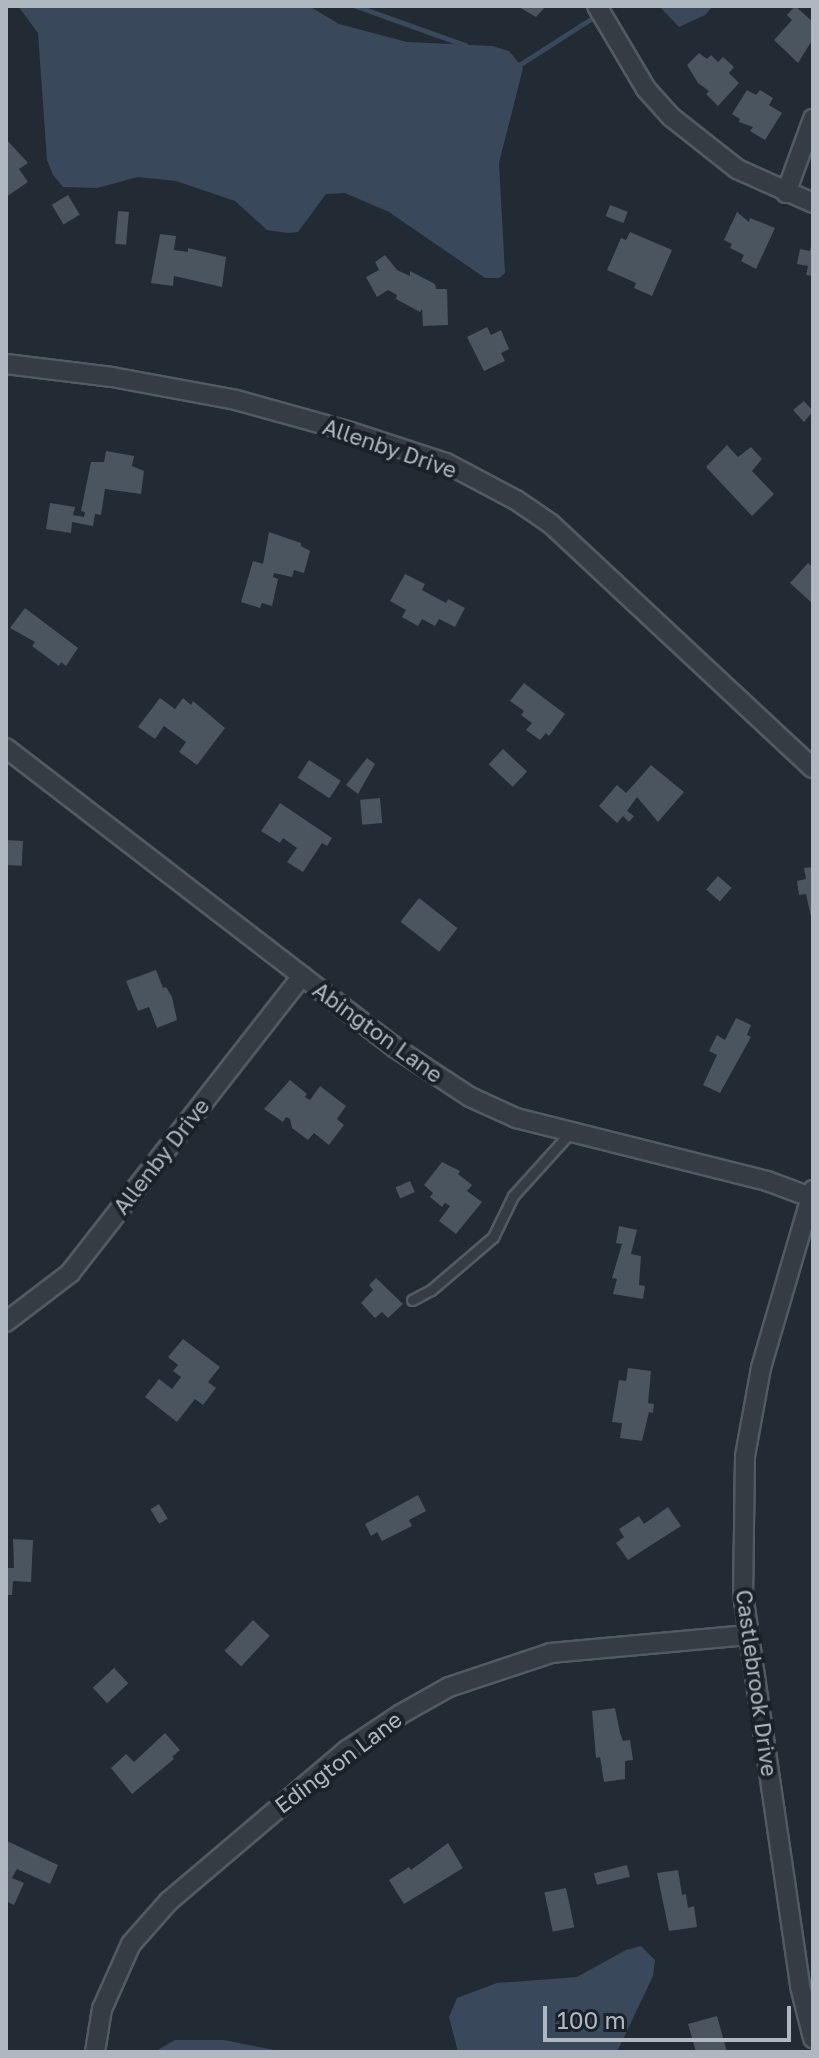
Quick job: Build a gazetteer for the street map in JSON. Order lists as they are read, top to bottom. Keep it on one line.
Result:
{"streets":{"street":["Allenby Drive","Abington Lane","Castlebrook Drive","Edington Lane"]},"crossings":[["Allenby Drive","Abington Lane"],["Abington Lane","Castlebrook Drive"],["Castlebrook Drive","Edington Lane"]],"scale_bar":"100 m"}
